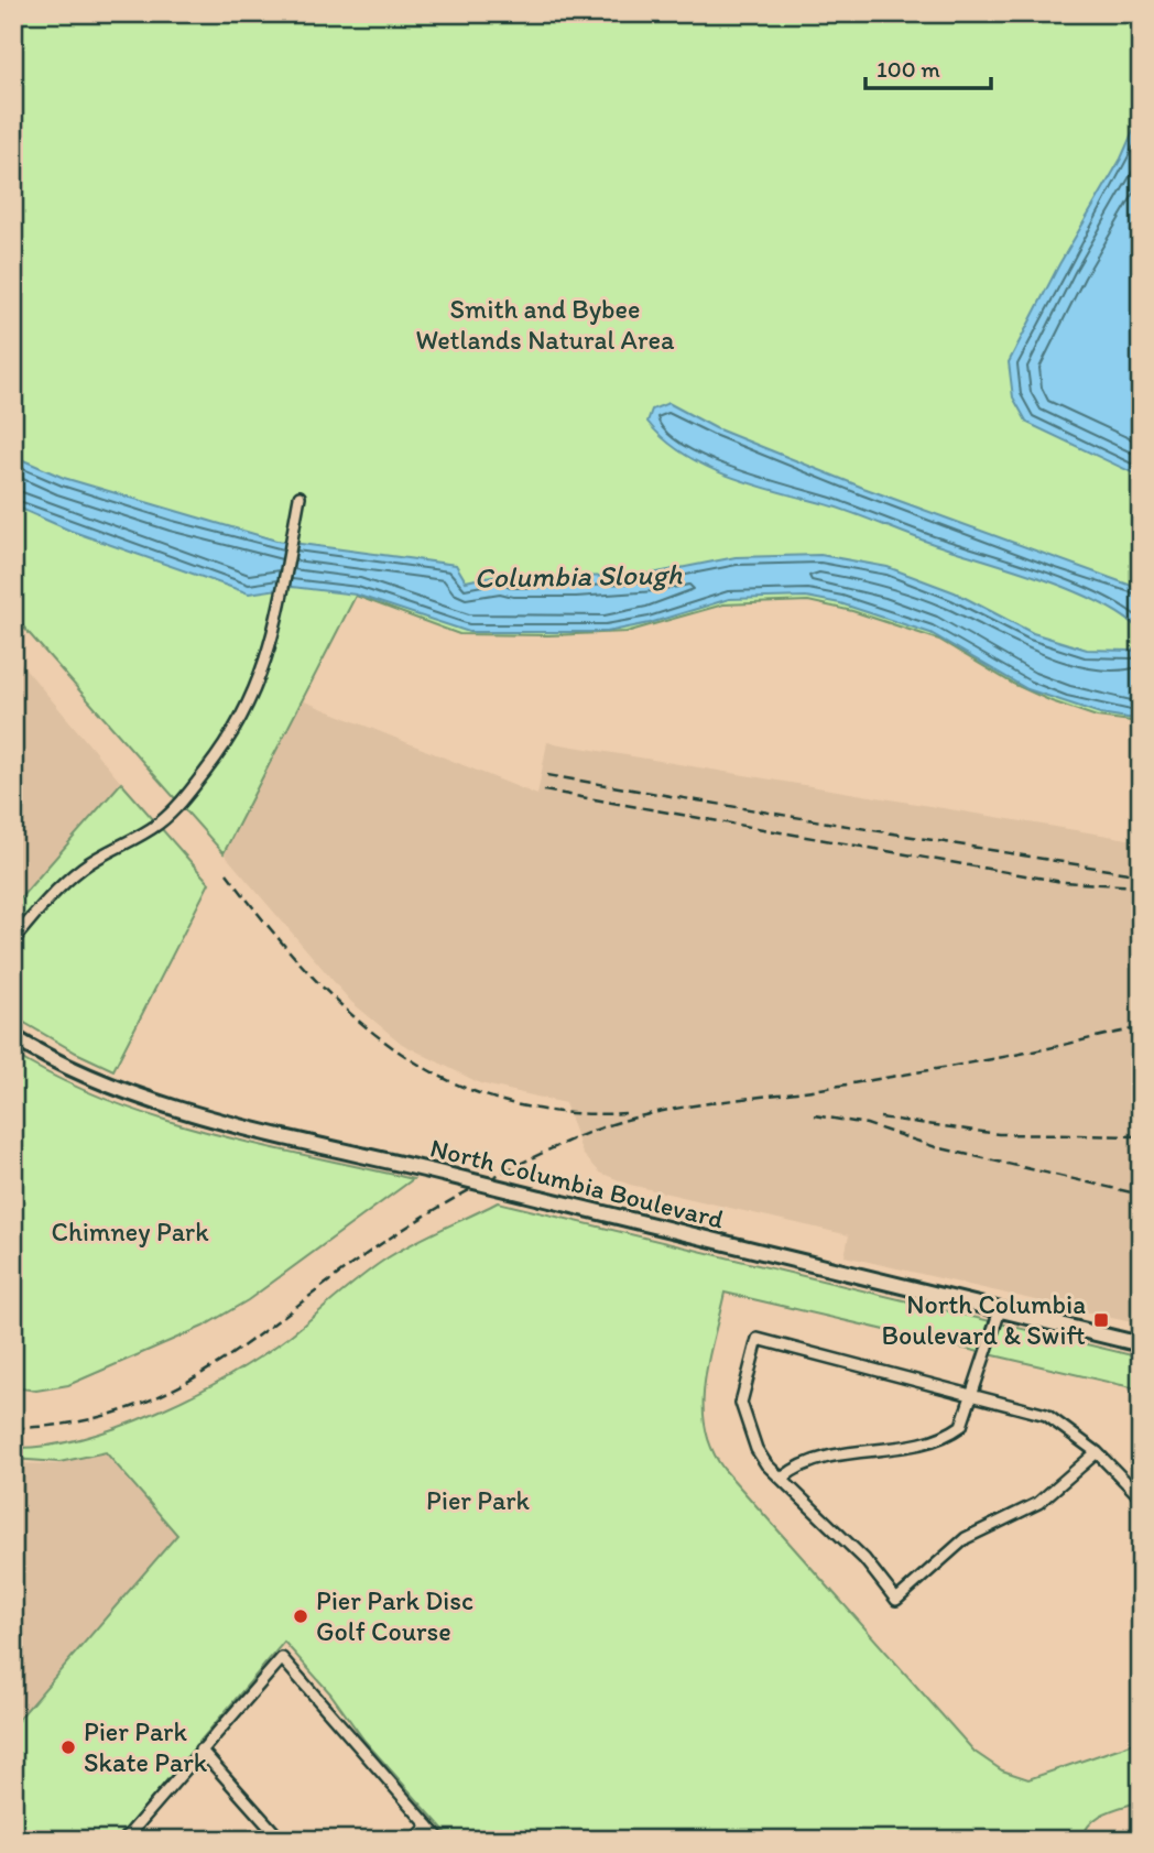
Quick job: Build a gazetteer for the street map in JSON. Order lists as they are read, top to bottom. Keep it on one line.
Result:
{"streets":{"main road":["North Columbia Boulevard"]},"water":["Columbia Slough"],"parks":["Smith and Bybee Wetlands Natural Area","Chimney Park","Pier Park"],"places":{"transit":["North Columbia Boulevard & Swift"],"other":["Pier Park Disc Golf Course","Pier Park Skate Park"]},"scale_bar":"100 m"}
